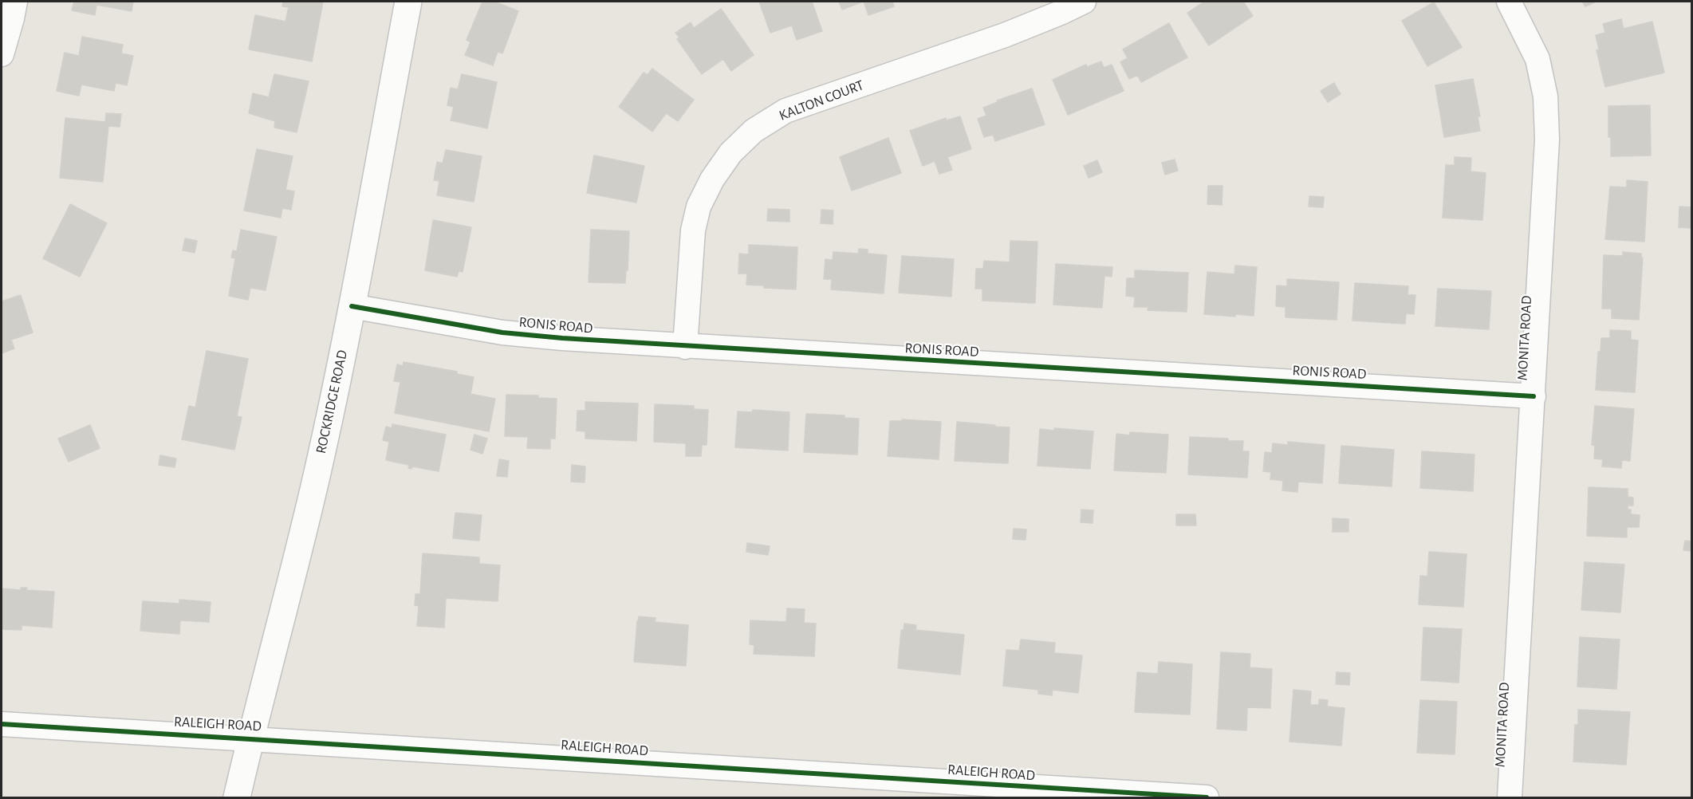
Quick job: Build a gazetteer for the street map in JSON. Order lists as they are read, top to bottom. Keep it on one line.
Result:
{"streets":{"street":["KALTON COURT","RONIS ROAD","MONITA ROAD","ROCKRIDGE ROAD","RALEIGH ROAD"]},"crossings":[["KALTON COURT","RONIS ROAD"],["RONIS ROAD","MONITA ROAD"],["RONIS ROAD","ROCKRIDGE ROAD"],["ROCKRIDGE ROAD","RALEIGH ROAD"]]}
